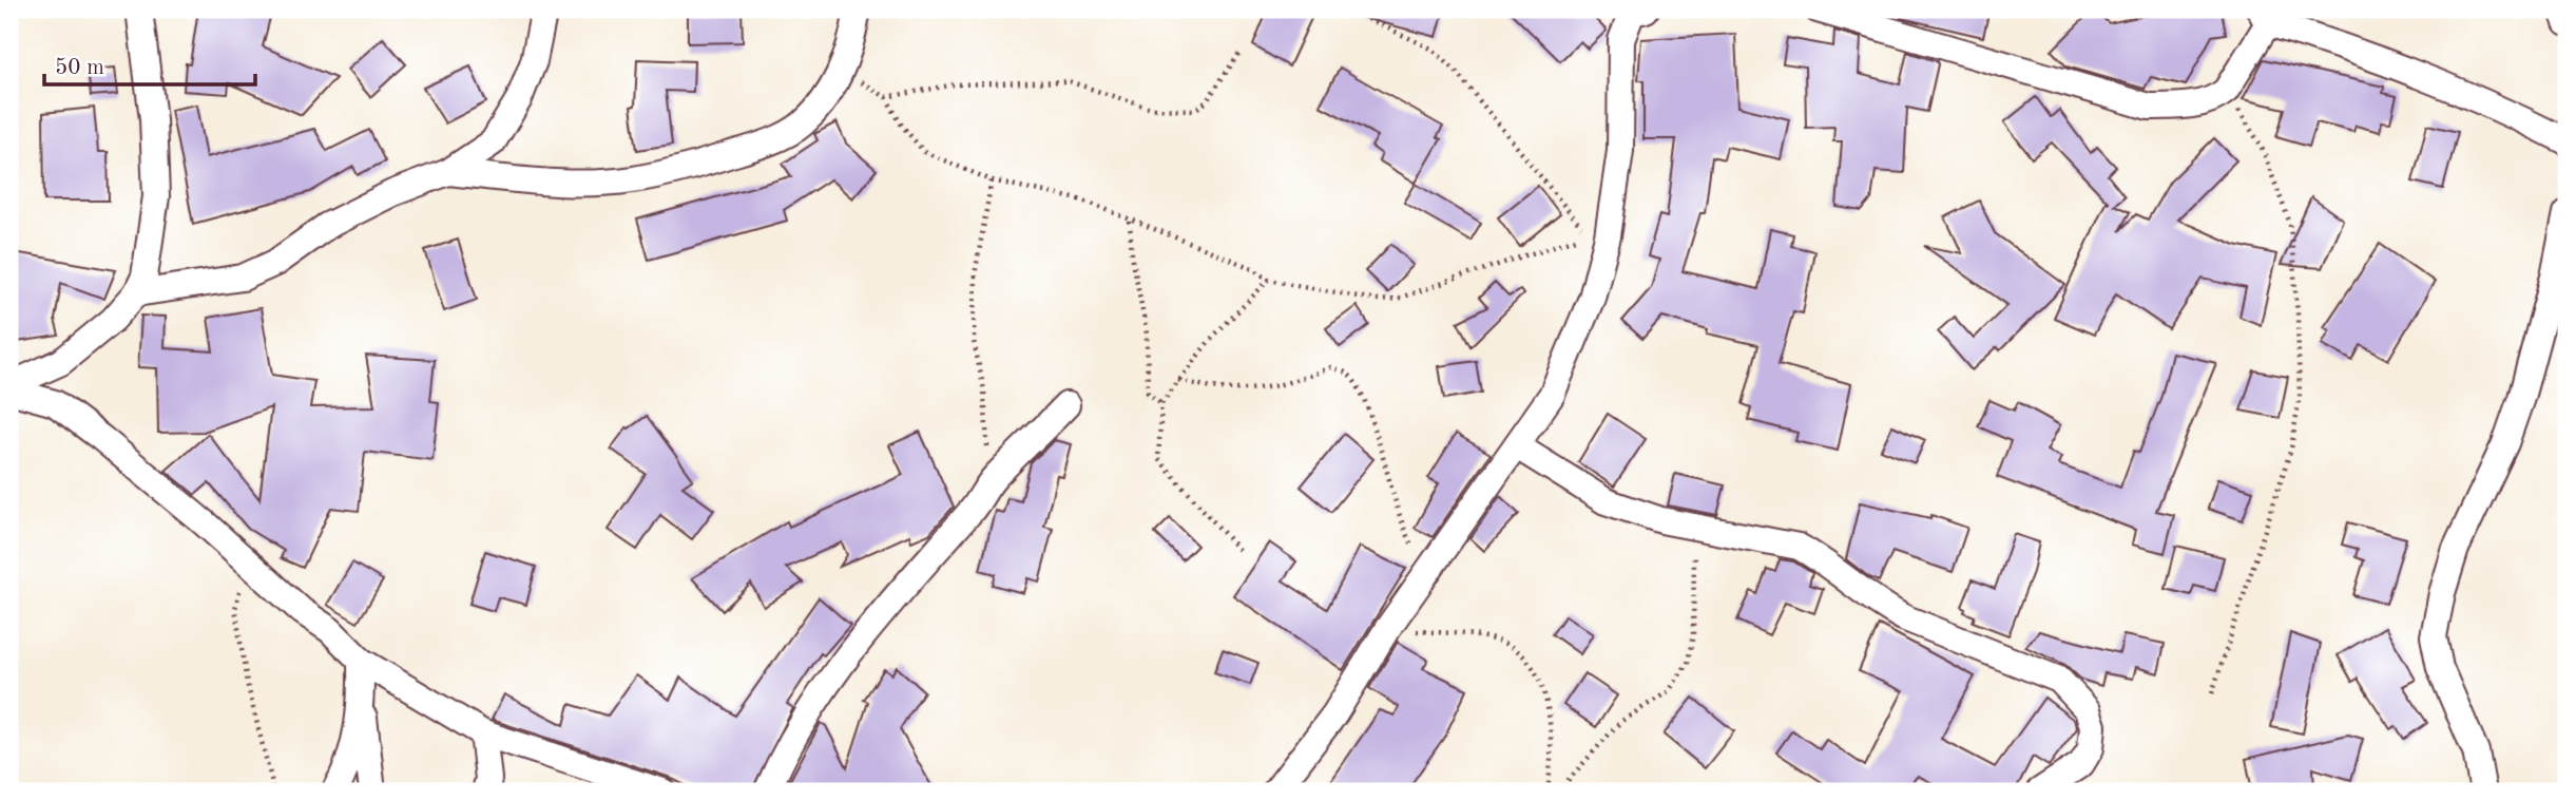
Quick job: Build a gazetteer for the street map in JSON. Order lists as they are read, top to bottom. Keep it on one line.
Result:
{"scale_bar":"50 m"}
